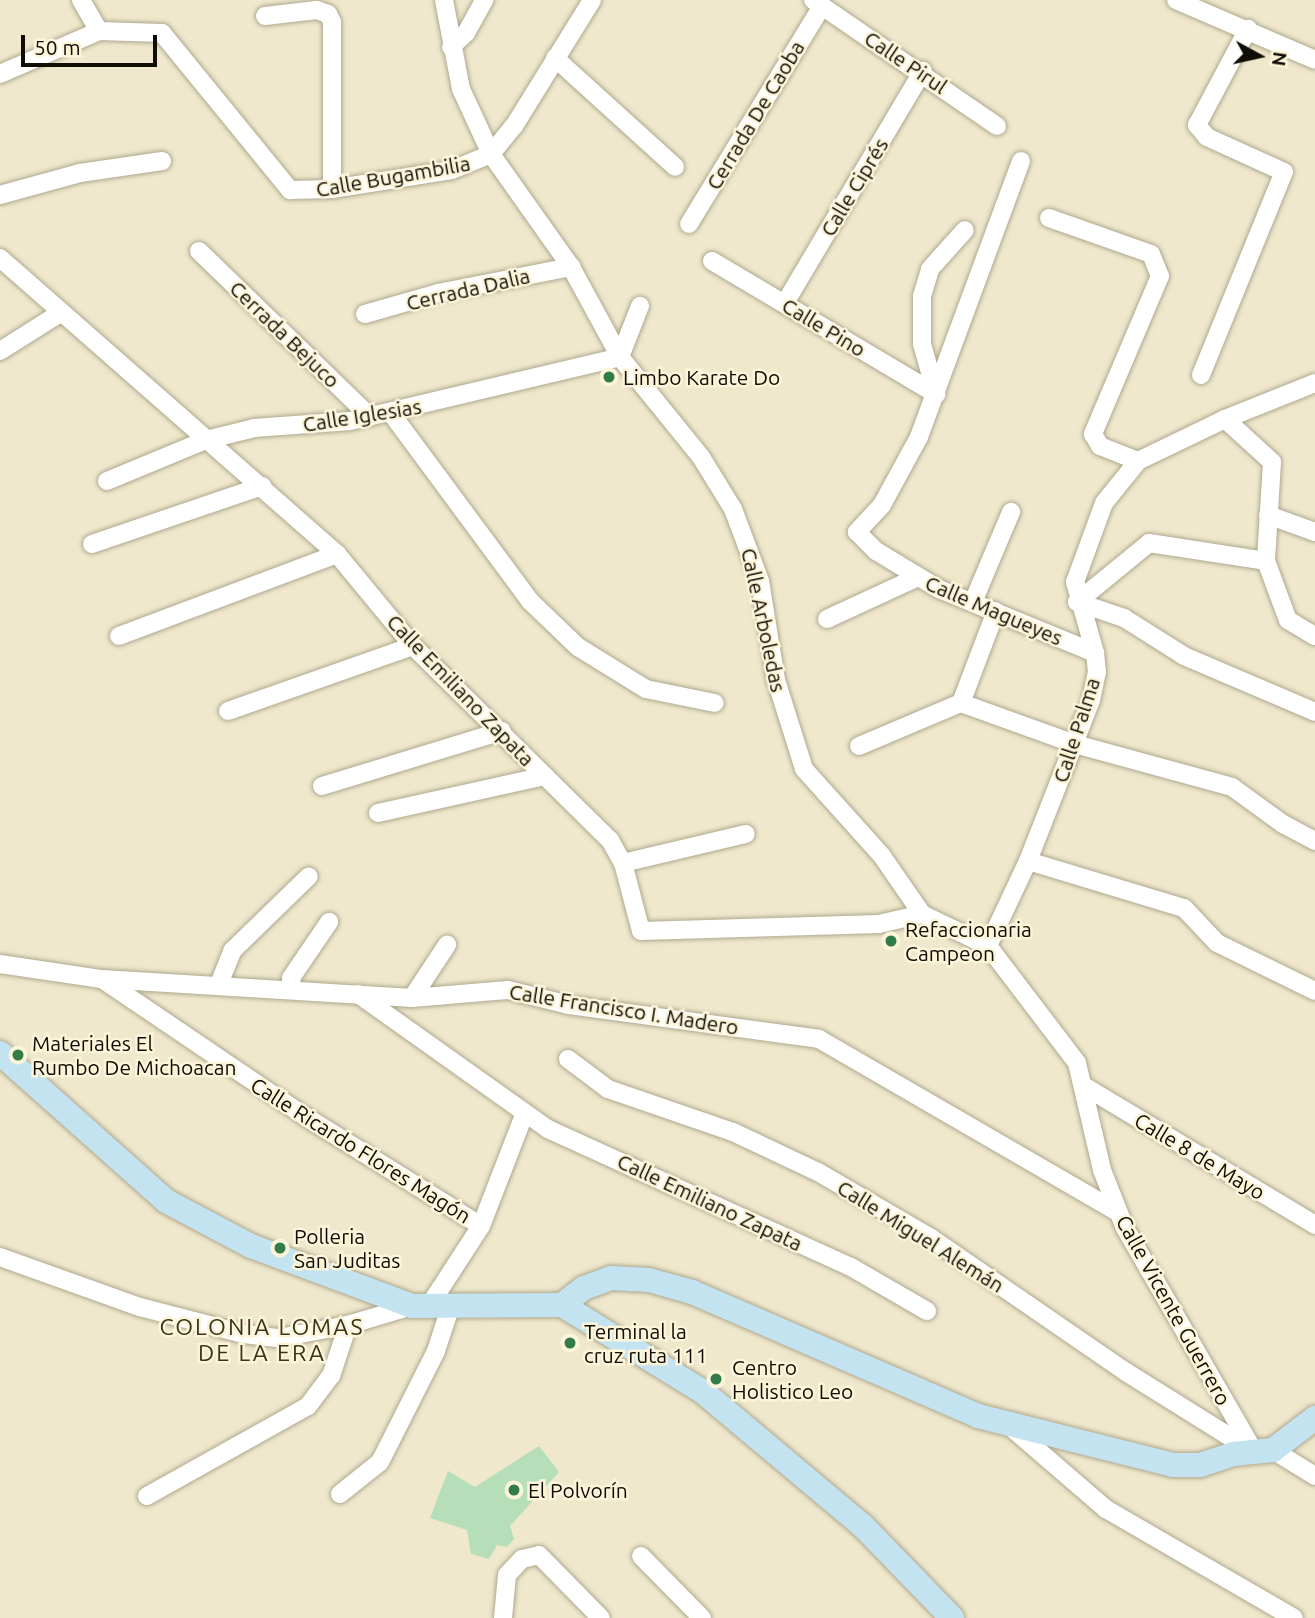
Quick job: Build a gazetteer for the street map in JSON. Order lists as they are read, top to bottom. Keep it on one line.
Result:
{"streets":{"street":["Calle Pirul","Cerrada De Caoba","Calle Bugambilia","Calle Ciprés","Cerrada Dalia","Calle Pino","Cerrada Bejuco","Calle Iglesias","Calle Magueyes","Calle Arboledas","Calle Emiliano Zapata","Calle Palma","Calle Francisco I. Madero","Calle Ricardo Flores Magón","Calle 8 de Mayo","Calle Miguel Alemán","Calle Vicente Guerrero"]},"crossings":[["Calle Pirul","Cerrada De Caoba"],["Calle Pirul","Calle Ciprés"],["Calle Bugambilia","Calle Arboledas"],["Calle Ciprés","Calle Pino"],["Cerrada Dalia","Calle Arboledas"],["Calle Pino","Calle Magueyes"],["Cerrada Bejuco","Calle Iglesias"],["Calle Iglesias","Calle Arboledas"],["Calle Iglesias","Calle Emiliano Zapata"],["Calle Magueyes","Calle Palma"],["Calle Arboledas","Calle Emiliano Zapata"],["Calle Arboledas","Calle Palma"],["Calle Arboledas","Calle Vicente Guerrero"],["Calle Emiliano Zapata","Calle Francisco I. Madero"],["Calle Palma","Calle Vicente Guerrero"],["Calle Francisco I. Madero","Calle Ricardo Flores Magón"],["Calle Francisco I. Madero","Calle Vicente Guerrero"],["Calle 8 de Mayo","Calle Vicente Guerrero"],["Calle Miguel Alemán","Calle Vicente Guerrero"]],"districts":["COLONIA LOMAS DE LA ERA"],"places":["Limbo Karate Do","Refaccionaria Campeon","Materiales El Rumbo De Michoacan","Polleria San Juditas","Terminal la cruz ruta 111","Centro Holistico Leo","El Polvorín"],"scale_bar":"50 m","north":"right"}
